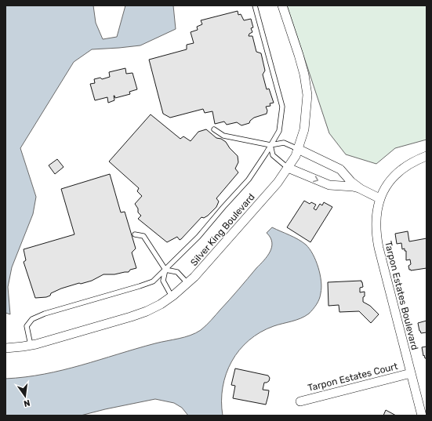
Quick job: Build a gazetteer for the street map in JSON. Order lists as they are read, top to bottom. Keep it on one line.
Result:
{"streets":{"street":["Silver King Boulevard","Tarpon Estates Boulevard","Tarpon Estates Court"]},"crossings":[["Tarpon Estates Boulevard","Tarpon Estates Court"]],"north":"bottom"}
